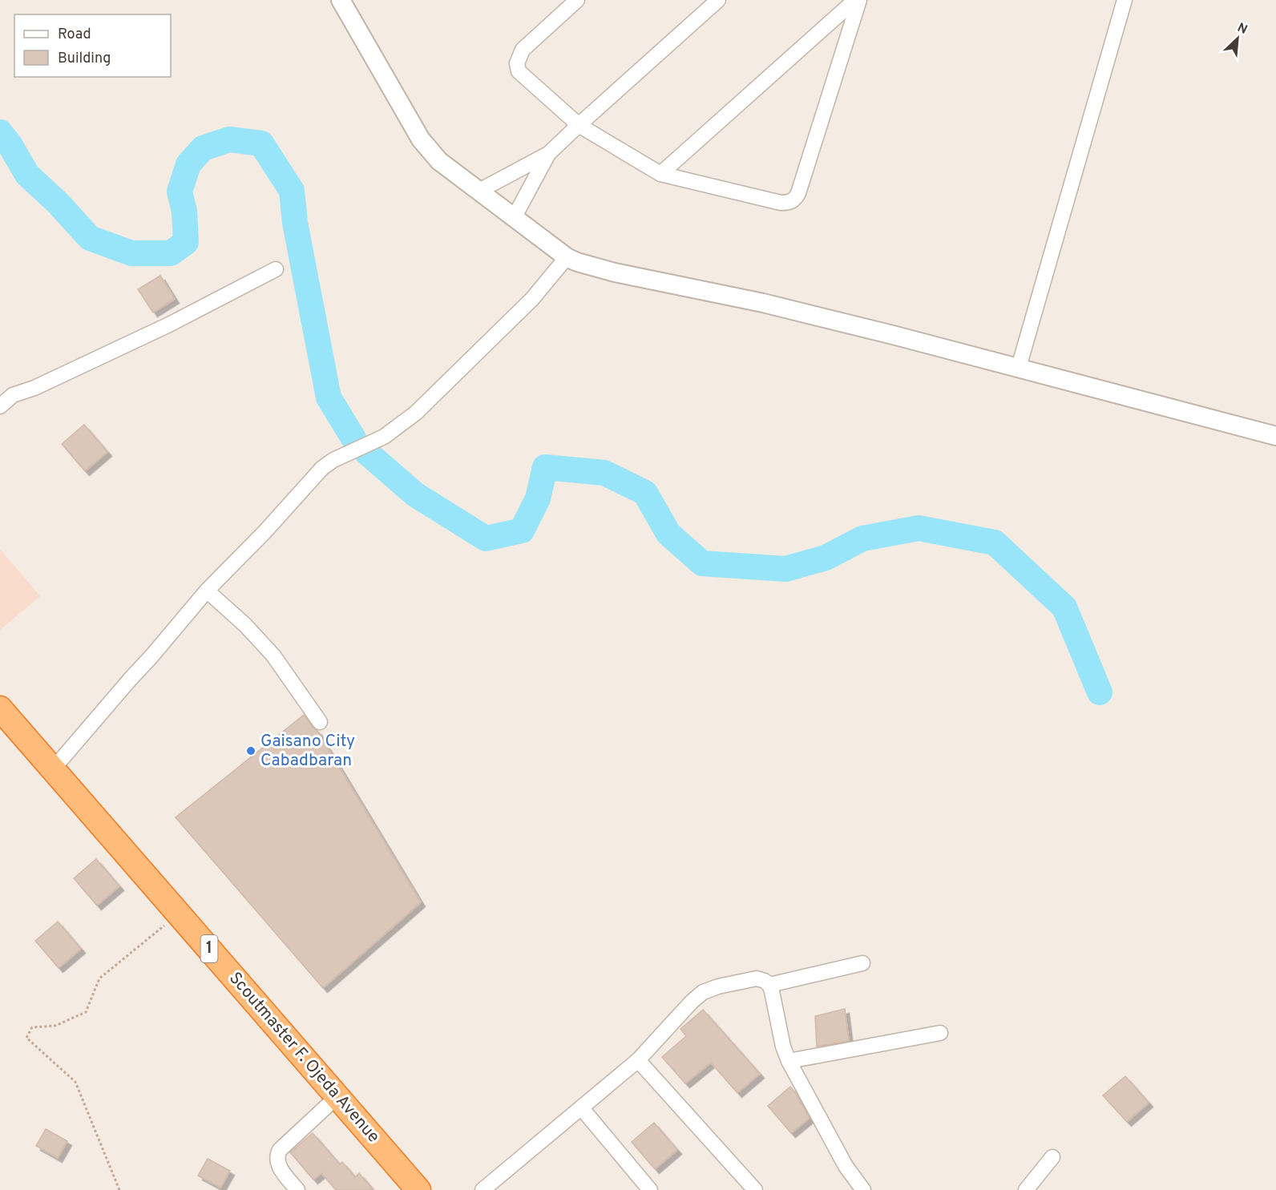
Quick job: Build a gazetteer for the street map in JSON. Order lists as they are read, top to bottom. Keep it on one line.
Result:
{"streets":{"highway":["1","Scoutmaster F. Ojeda Avenue"]},"places":["Gaisano City Cabadbaran"],"legend":["Road","Building"],"north":"top right"}
